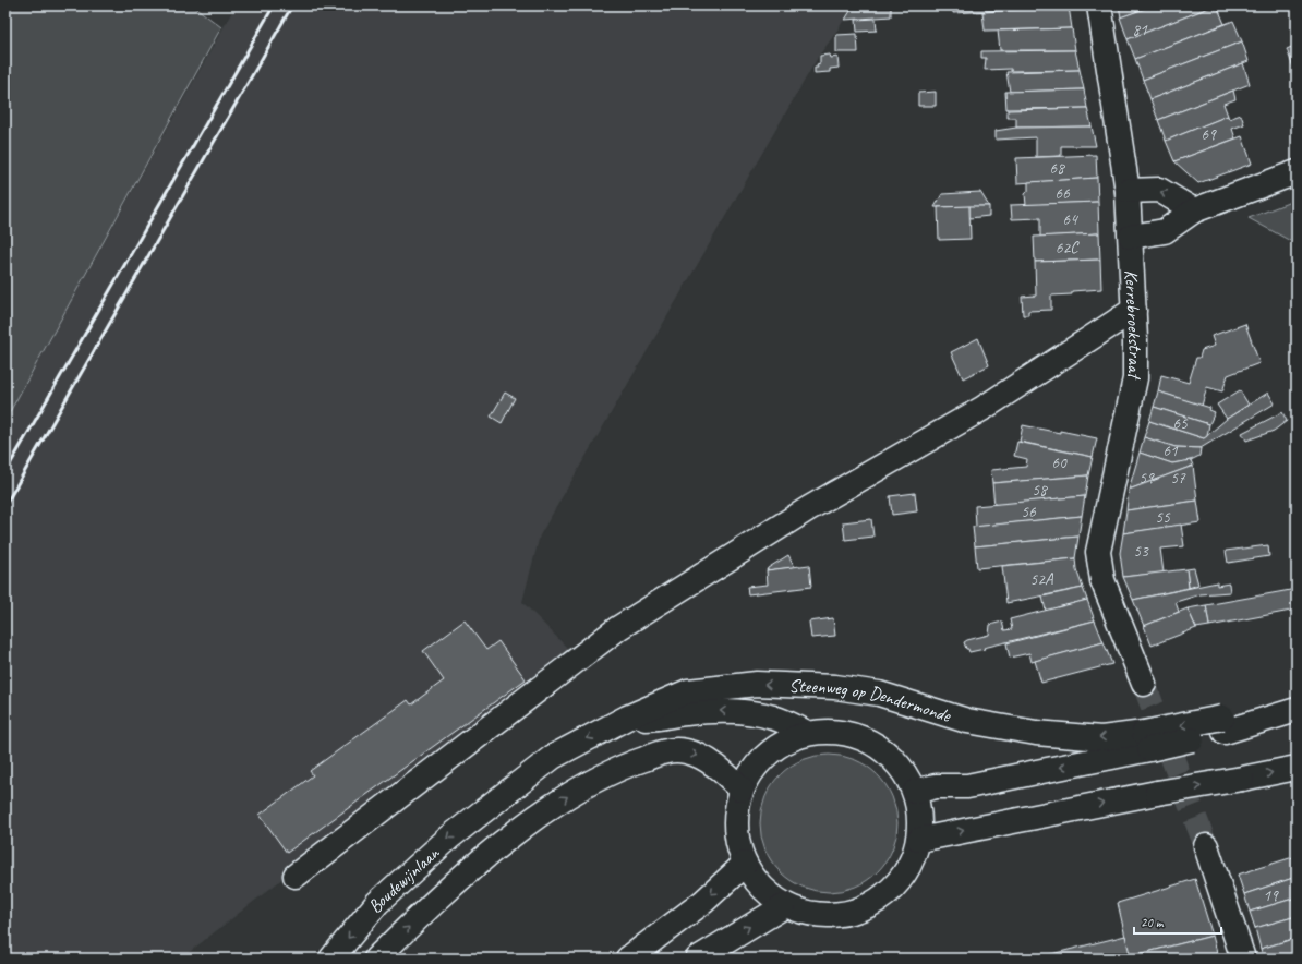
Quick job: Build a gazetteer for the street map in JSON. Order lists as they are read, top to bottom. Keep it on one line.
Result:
{"streets":{"main road":["Kerrebroekstraat","Steenweg op Dendermonde","Boudewijnlaan"]},"crossings":[["Steenweg op Dendermonde","Boudewijnlaan"]],"house_numbers":["81","69","68","66","64","62C","65","61","60","59","57","58","56","55","53","52A","19"],"scale_bar":"20 m"}
